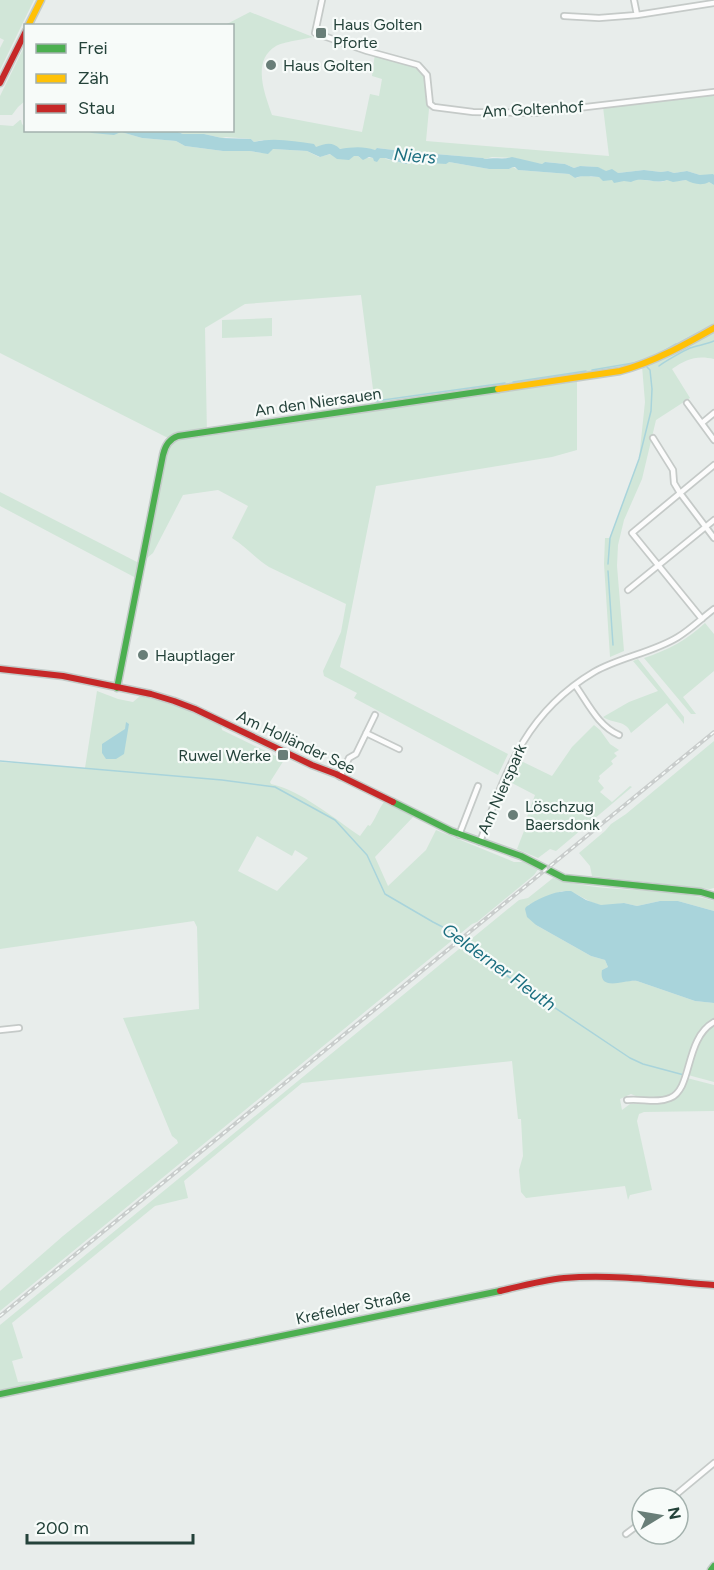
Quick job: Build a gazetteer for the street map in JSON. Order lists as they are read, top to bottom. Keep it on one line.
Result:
{"streets":{"street":["Am Goltenhof","An den Niersauen","Am Holländer See","Am Nierspark","Krefelder Straße"]},"crossings":[["An den Niersauen","Am Holländer See"],["Am Holländer See","Am Nierspark"]],"water":["Niers","Gelderner Fleuth"],"places":{"transit":["Haus Golten Pforte","Ruwel Werke"],"other":["Haus Golten","Hauptlager","Löschzug Baersdonk"]},"legend":["Frei","Zäh","Stau"],"scale_bar":"200 m","north":"right"}
